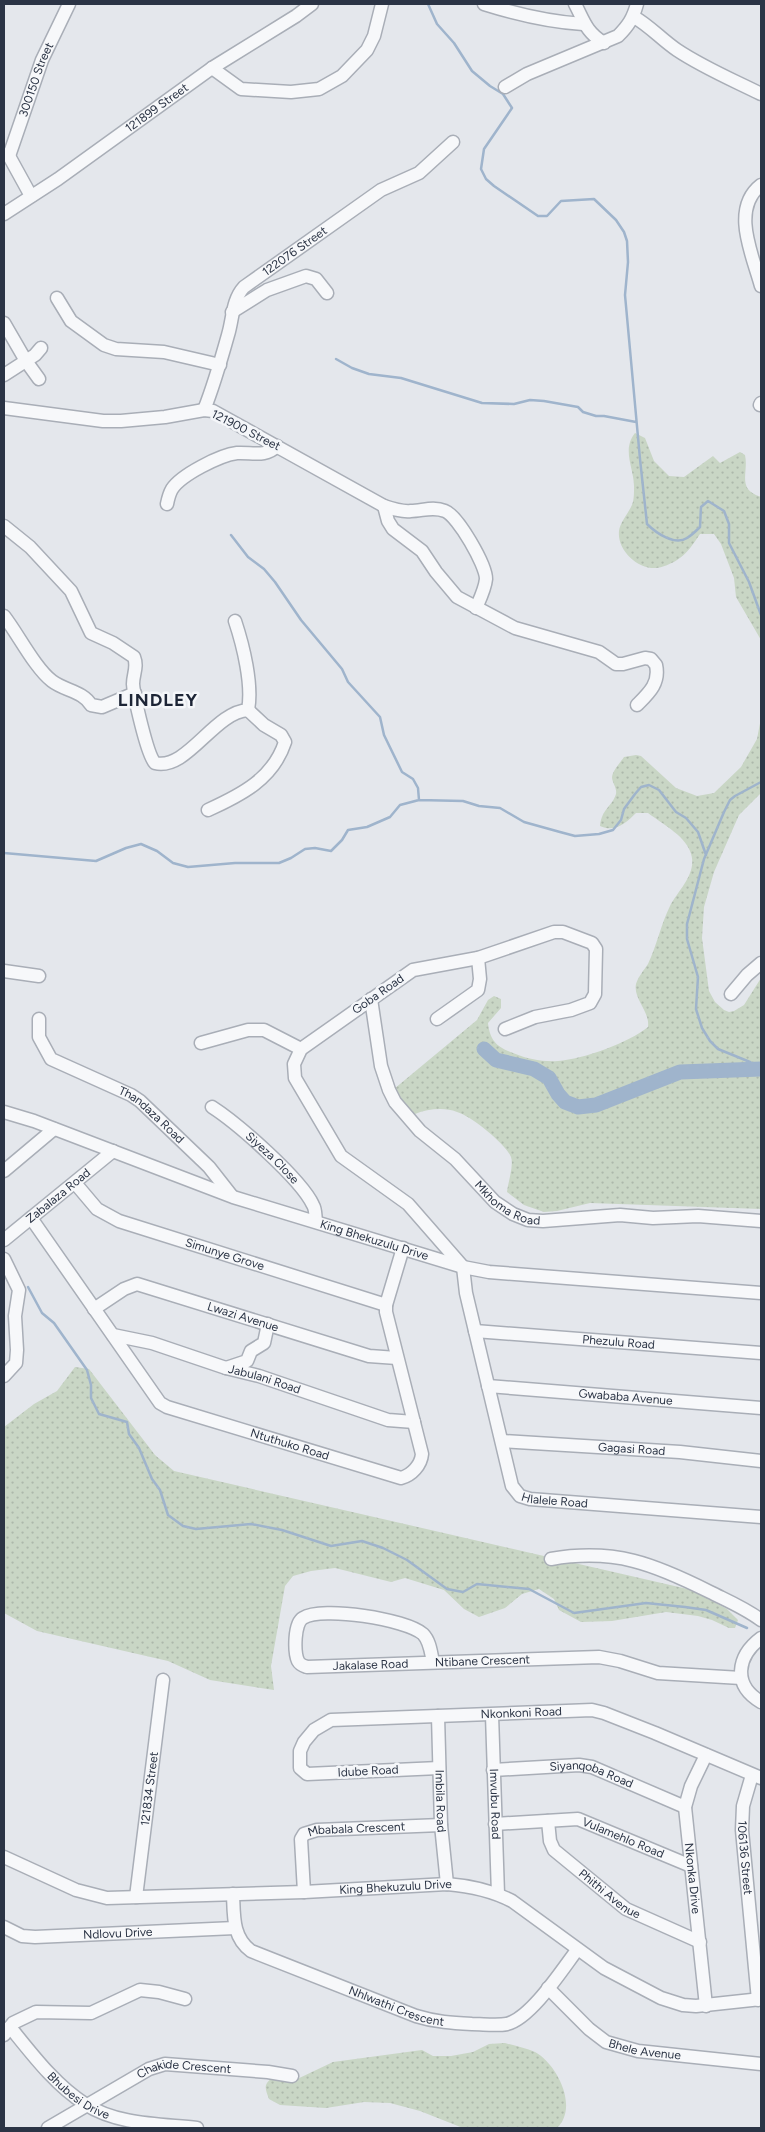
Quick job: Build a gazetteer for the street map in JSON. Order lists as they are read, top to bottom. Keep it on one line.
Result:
{"streets":{"street":["300150 Street","121899 Street","122076 Street","121900 Street","Goba Road","Thandaza Road","Siyeza Close","Zabalaza Road","Mkhoma Road","King Bhekuzulu Drive","Simunye Grove","Lwazi Avenue","Phezulu Road","Jabulani Road","Gwababa Avenue","Ntuthuko Road","Gagasi Road","Hlalele Road","Ntibane Crescent","Jakalase Road","Nkonkoni Road","Idube Road","Siyanqoba Road","121834 Street","Imbila Road","Imvubu Road","Mbabala Crescent","Vulamehlo Road","106136 Street","Nkonka Drive","Phithi Avenue","Ndlovu Drive","Nhlwathi Crescent","Bhele Avenue","Chakide Crescent","Bhubesi Drive"]},"crossings":[["122076 Street","121900 Street"],["Goba Road","Mkhoma Road"],["Thandaza Road","King Bhekuzulu Drive"],["Siyeza Close","King Bhekuzulu Drive"],["Zabalaza Road","King Bhekuzulu Drive"],["Zabalaza Road","Simunye Grove"],["Zabalaza Road","Ntuthuko Road"],["King Bhekuzulu Drive","Ntuthuko Road"],["King Bhekuzulu Drive","Hlalele Road"],["King Bhekuzulu Drive","121834 Street"],["King Bhekuzulu Drive","Imbila Road"],["King Bhekuzulu Drive","Imvubu Road"],["King Bhekuzulu Drive","Mbabala Crescent"],["King Bhekuzulu Drive","106136 Street"],["King Bhekuzulu Drive","Nkonka Drive"],["King Bhekuzulu Drive","Nhlwathi Crescent"],["Simunye Grove","Ntuthuko Road"],["Lwazi Avenue","Ntuthuko Road"],["Phezulu Road","Hlalele Road"],["Jabulani Road","Ntuthuko Road"],["Gwababa Avenue","Hlalele Road"],["Gagasi Road","Hlalele Road"],["Ntibane Crescent","Jakalase Road"],["Nkonkoni Road","Idube Road"],["Nkonkoni Road","Imbila Road"],["Nkonkoni Road","Imvubu Road"],["Nkonkoni Road","106136 Street"],["Nkonkoni Road","Nkonka Drive"],["Idube Road","Imbila Road"],["Siyanqoba Road","Imvubu Road"],["Siyanqoba Road","Nkonka Drive"],["Imbila Road","Mbabala Crescent"],["Imvubu Road","Vulamehlo Road"],["Vulamehlo Road","Nkonka Drive"],["Vulamehlo Road","Phithi Avenue"],["Nkonka Drive","Phithi Avenue"],["Ndlovu Drive","Nhlwathi Crescent"],["Nhlwathi Crescent","Bhele Avenue"],["Chakide Crescent","Bhubesi Drive"]],"districts":["LINDLEY"]}
